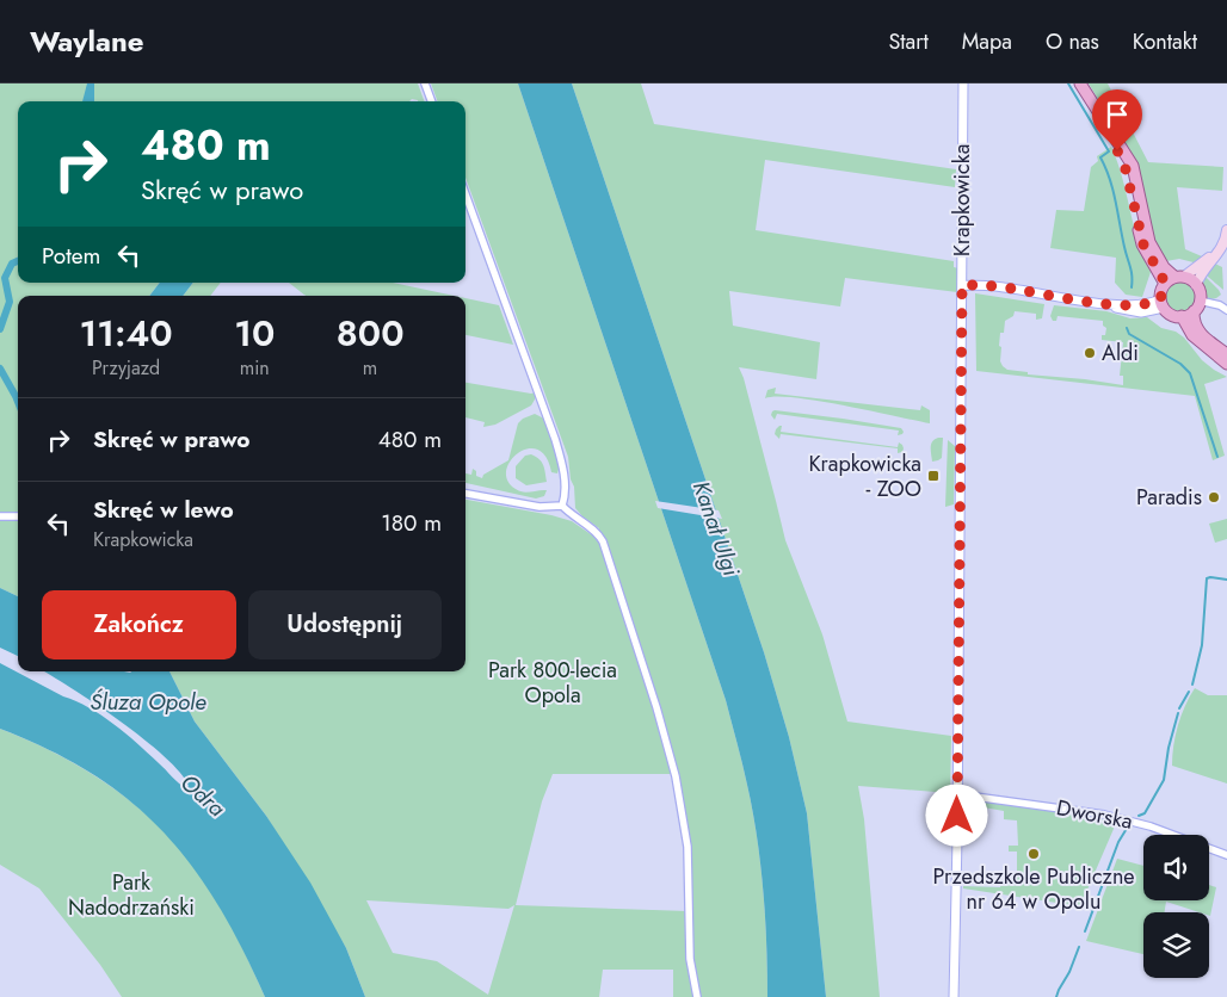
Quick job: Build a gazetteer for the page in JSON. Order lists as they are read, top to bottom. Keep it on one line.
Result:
{"streets":{"street":["Krapkowicka","Dworska"]},"crossings":[["Krapkowicka","Dworska"]],"water":["Kanał Ulgi","Śluza Opole","Odra"],"parks":["Park 800-lecia Opola","Park Nadodrzański"],"places":{"other":["Aldi","Paradis","Przedszkole Publiczne nr 64 w Opolu"],"transit":["Krapkowicka - ZOO"]},"page":{"header":"Waylane","nav":["Start","Mapa","O nas","Kontakt"],"turn":["480 m","Skręć w prawo"],"then":"Potem","eta":["11:40","Przyjazd","10","min","800","m"],"list":[{"name":"Skręć w prawo","value":"480 m"},{"name":"Skręć w lewo","note":"Krapkowicka","value":"180 m"}],"buttons":["Zakończ","Udostępnij"]}}
